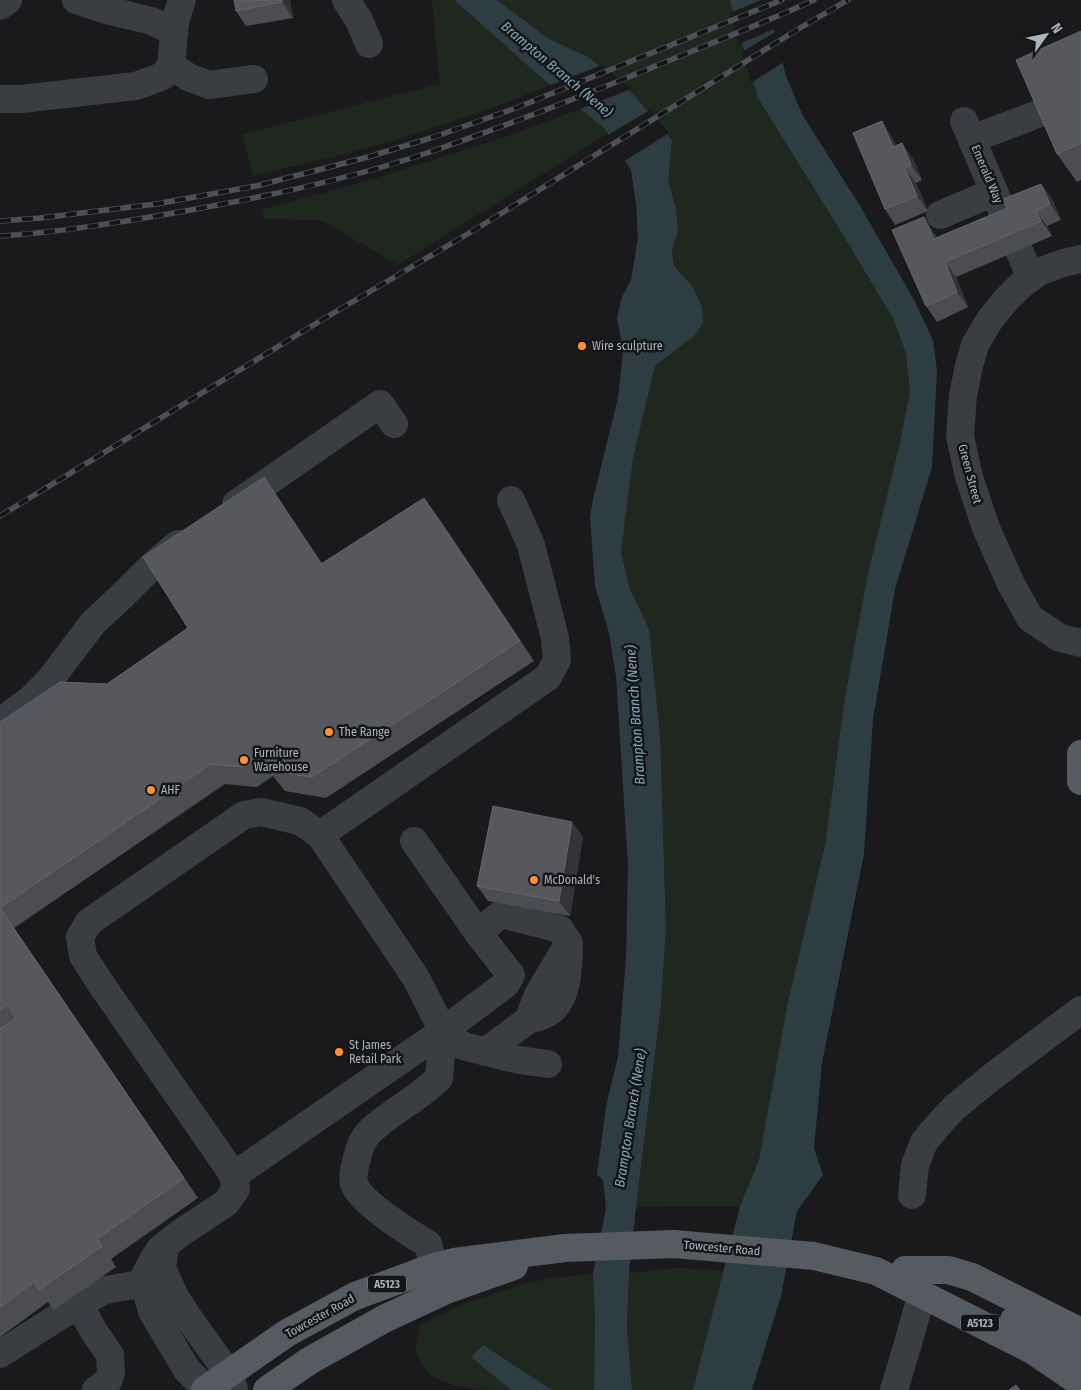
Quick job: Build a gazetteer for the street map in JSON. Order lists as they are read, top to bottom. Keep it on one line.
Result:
{"streets":{"main road":["Towcester Road","A5123"],"street":["Emerald Way","Green Street"]},"crossings":[["Emerald Way","Green Street"]],"water":["Brampton Branch (Nene)"],"places":["Wire sculpture","The Range","Furniture Warehouse","AHF","McDonald's","St James Retail Park"],"north":"top right"}
